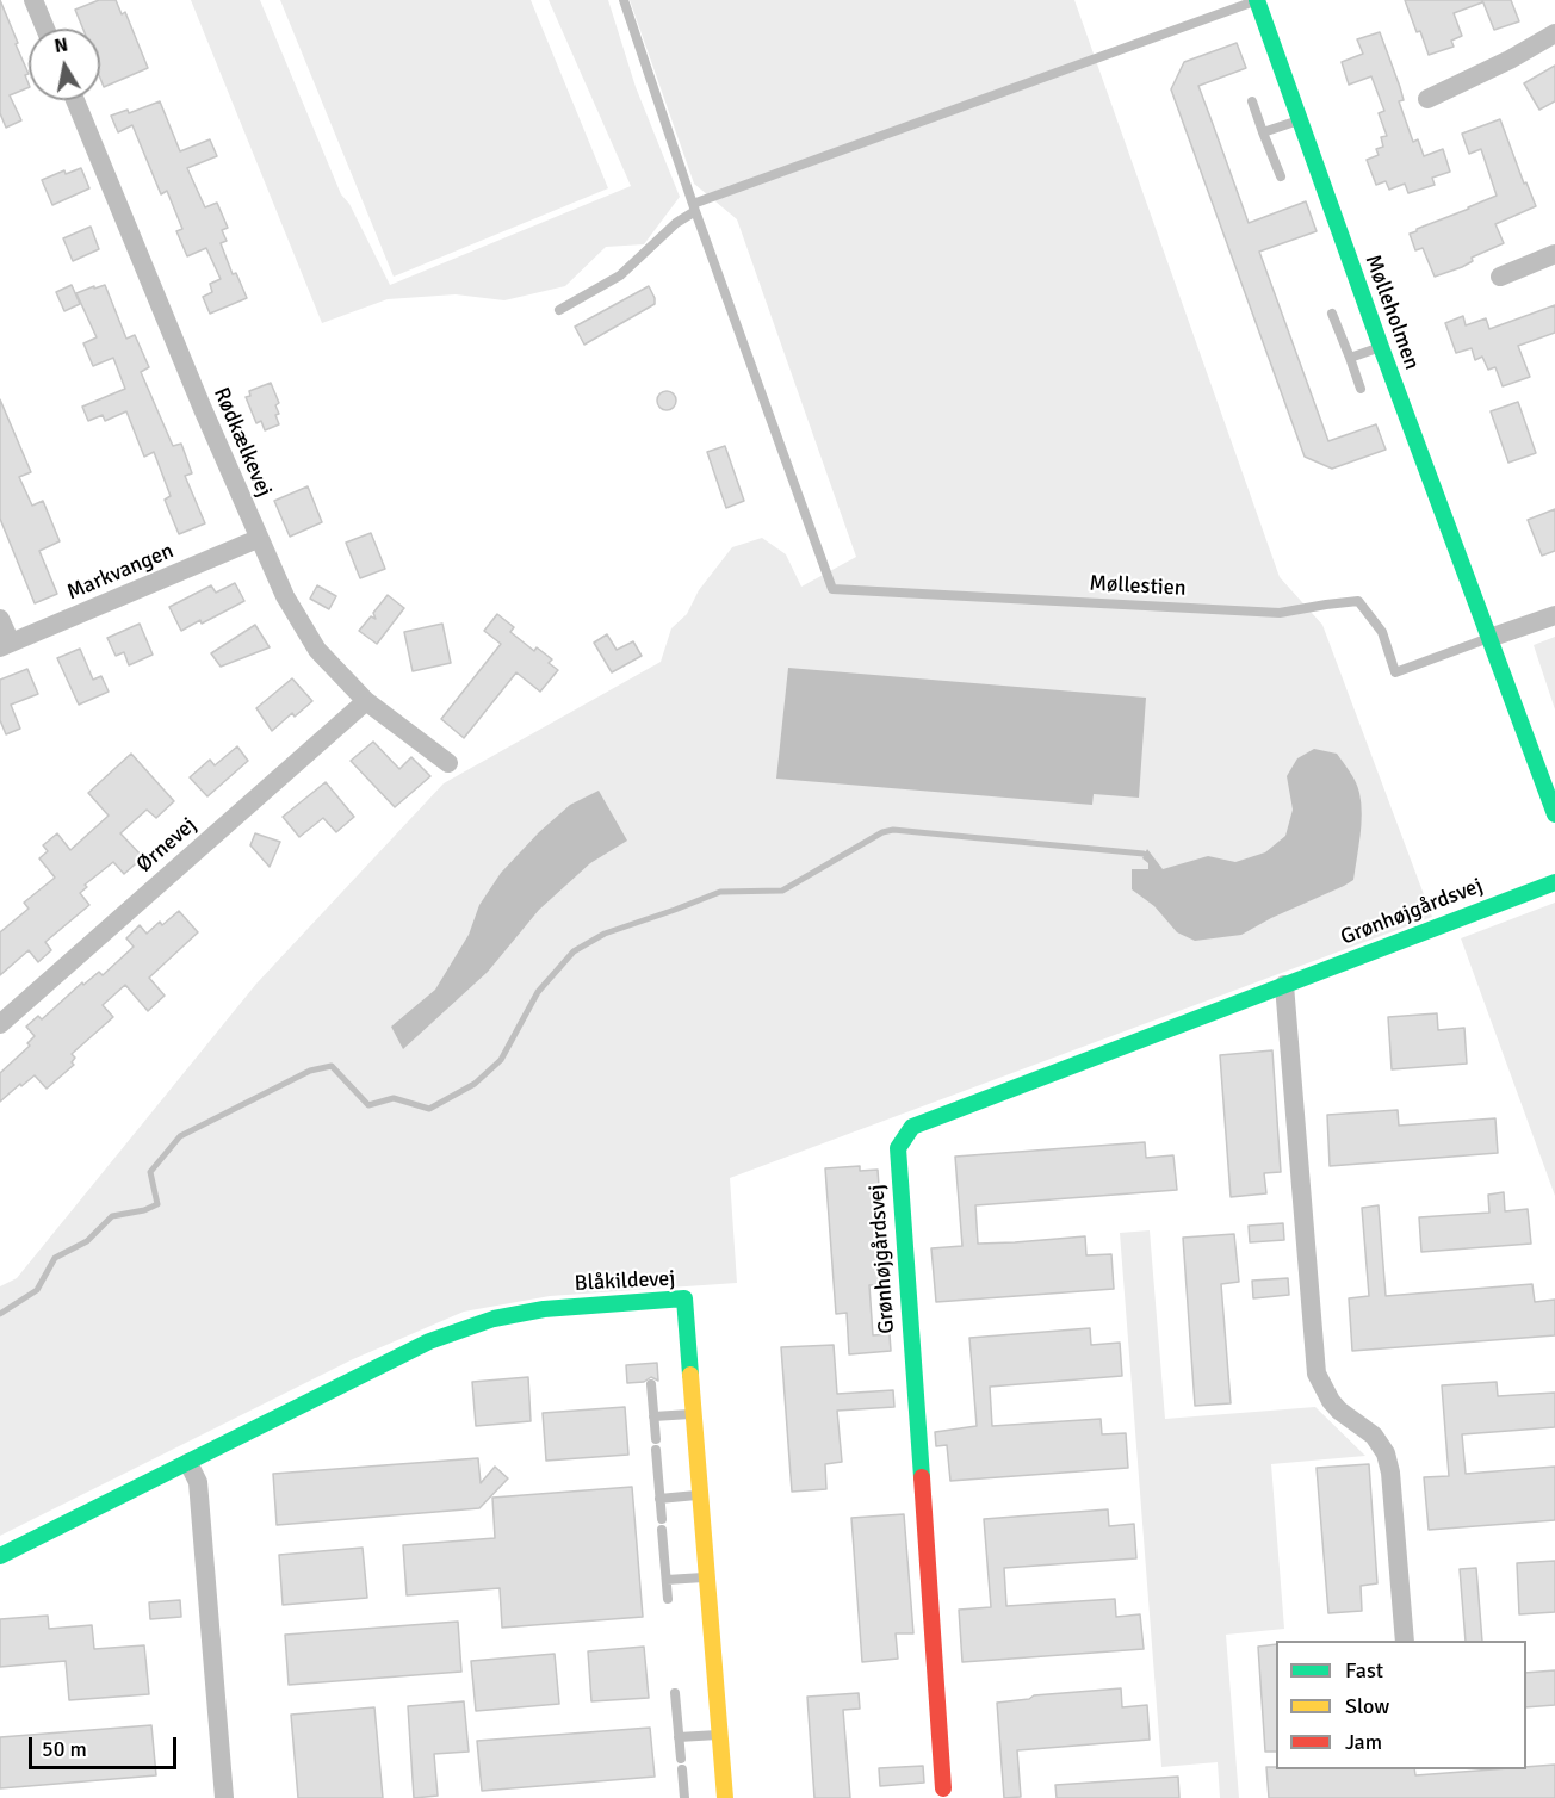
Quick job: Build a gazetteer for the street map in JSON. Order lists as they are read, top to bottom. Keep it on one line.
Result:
{"streets":{"street":["Mølleholmen","Rødkælkevej","Markvangen","Ørnevej","Grønhøjgårdsvej","Blåkildevej"],"lane":["Møllestien"]},"crossings":[["Mølleholmen","Møllestien"],["Rødkælkevej","Markvangen"],["Rødkælkevej","Ørnevej"]],"legend":["Fast","Slow","Jam"],"scale_bar":"50 m","north":"top"}
